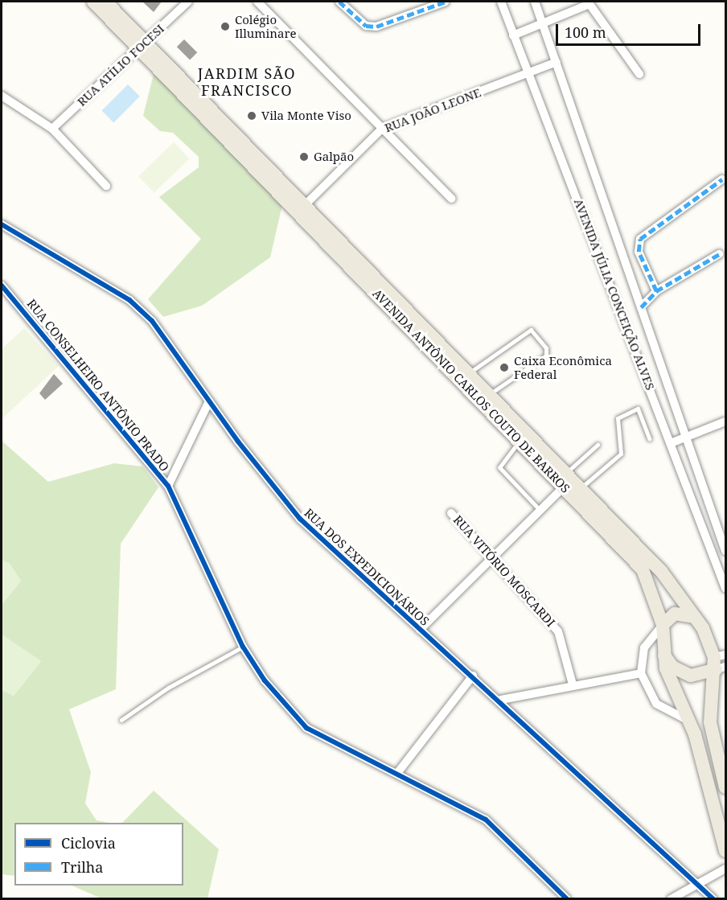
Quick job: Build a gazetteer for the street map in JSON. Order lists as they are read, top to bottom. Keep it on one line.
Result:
{"streets":{"main road":["AVENIDA ANTÔNIO CARLOS COUTO DE BARROS"],"street":["RUA ATÍLIO FOCESI","RUA JOÃO LEONE","AVENIDA JÚLIA CONCEIÇÃO ALVES","RUA CONSELHEIRO ANTÔNIO PRADO","RUA DOS EXPEDICIONÁRIOS","RUA VITÓRIO MOSCARDI"]},"crossings":[["RUA ATÍLIO FOCESI","AVENIDA ANTÔNIO CARLOS COUTO DE BARROS"],["RUA JOÃO LEONE","AVENIDA JÚLIA CONCEIÇÃO ALVES"],["RUA JOÃO LEONE","AVENIDA ANTÔNIO CARLOS COUTO DE BARROS"]],"districts":["JARDIM SÃO FRANCISCO"],"places":["Colégio Illuminare","Vila Monte Viso","Galpão","Caixa Econômica Federal"],"legend":["Ciclovia","Trilha"],"scale_bar":"100 m"}
